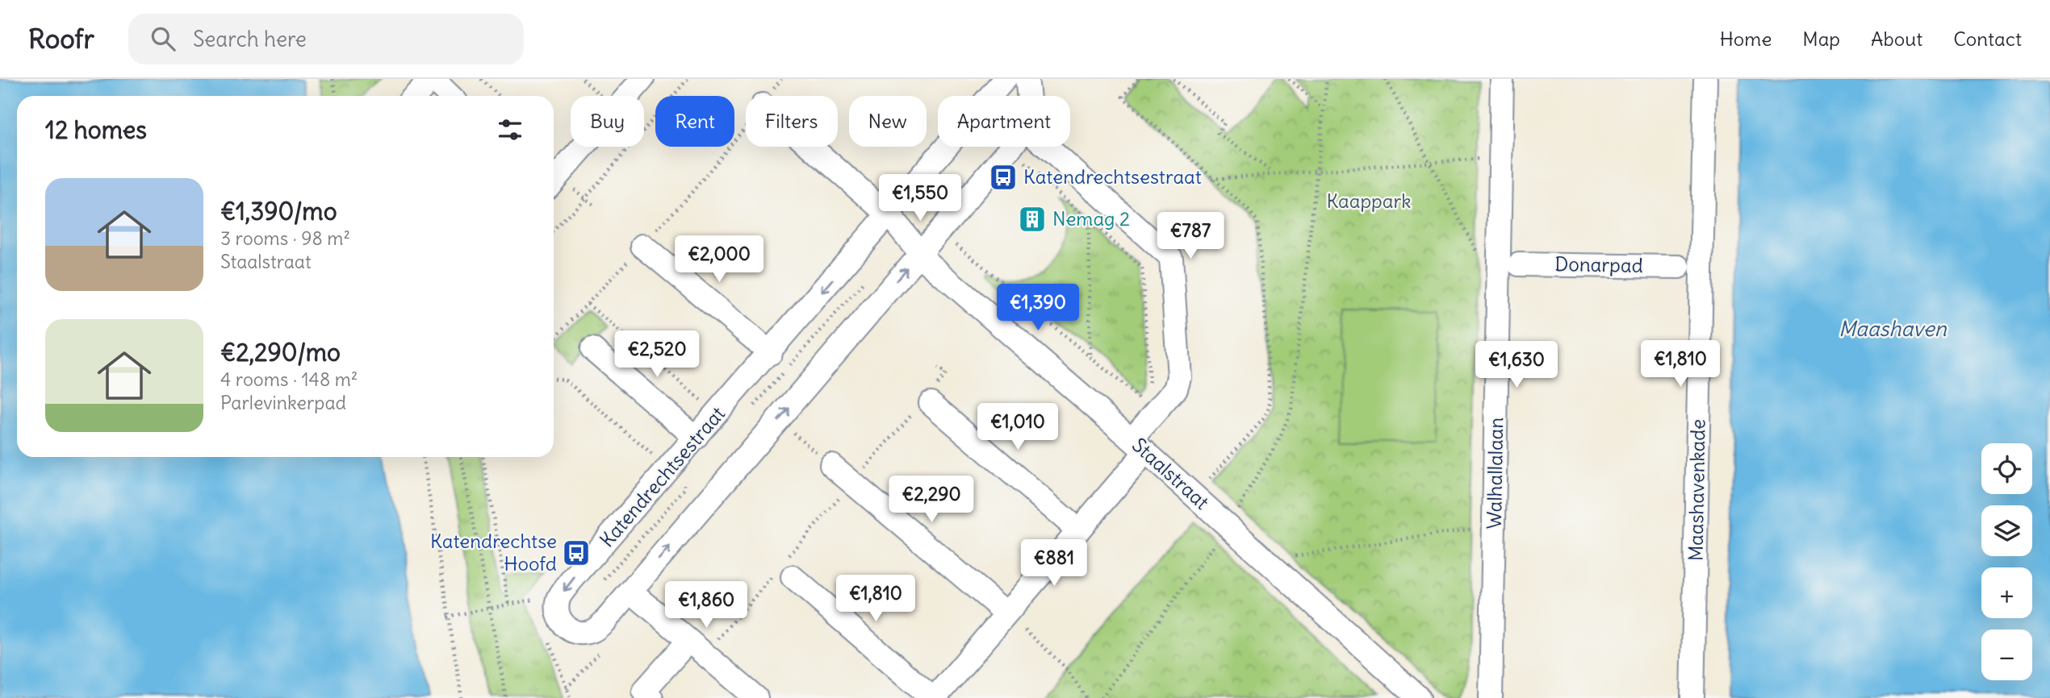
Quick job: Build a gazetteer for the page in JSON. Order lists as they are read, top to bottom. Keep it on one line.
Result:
{"streets":{"street":["Donarpad","Walhallalaan","Staalstraat","Katendrechtsestraat","Maashavenkade"]},"crossings":[["Donarpad","Walhallalaan"],["Staalstraat","Katendrechtsestraat"]],"water":["Maashaven"],"parks":["Kaappark"],"places":{"bus stop":["Katendrechtsestraat","Katendrechtse Hoofd"],"building":["Nemag 2"]},"page":{"header":"Roofr","search":"Search here","nav":["Home","Map","About","Contact"],"chip":["Buy","Rent","Filters","New","Apartment"],"heading":"12 homes","list":[{"name":"€1,390/mo","note":"3 rooms · 98 m² · Staalstraat"},{"name":"€2,290/mo","note":"4 rooms · 148 m² · Parlevinkerpad"}],"price":["€1,550","€787","€2,000","€1,390","€2,520","€1,810","€1,630","€1,010","€2,290","€881","€1,810","€1,860"],"map_buttons":["+","−"]}}
